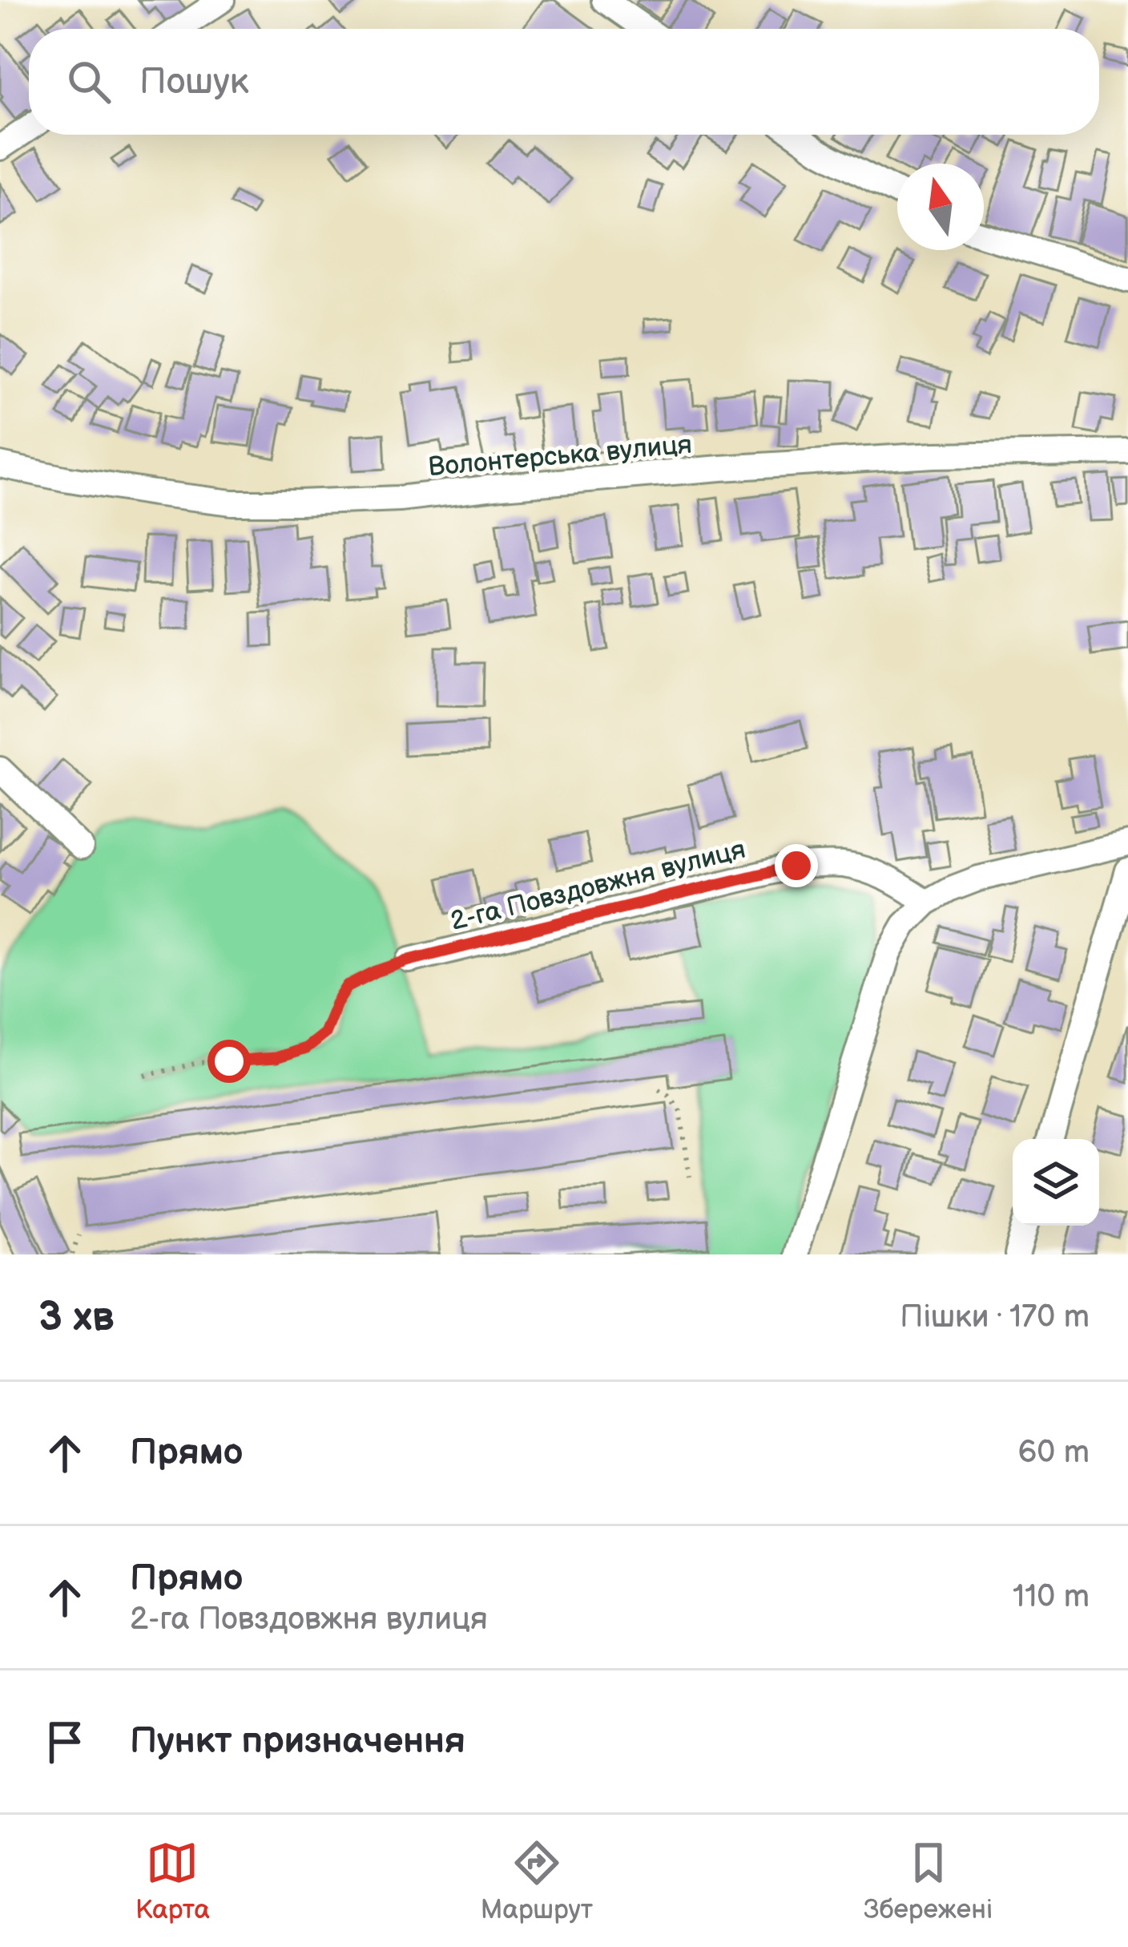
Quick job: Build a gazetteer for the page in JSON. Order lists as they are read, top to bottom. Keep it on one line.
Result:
{"streets":{"street":["Волонтерська вулиця","2-га Повздовжня вулиця"]},"north":"top","page":{"search":"Пошук","heading":["3 хв","Пішки · 170 m"],"list":[["Прямо","60 m"],["Прямо","2-га Повздовжня вулиця","110 m"],"Пункт призначення"],"nav":["Карта","Маршрут","Збережені"]}}
